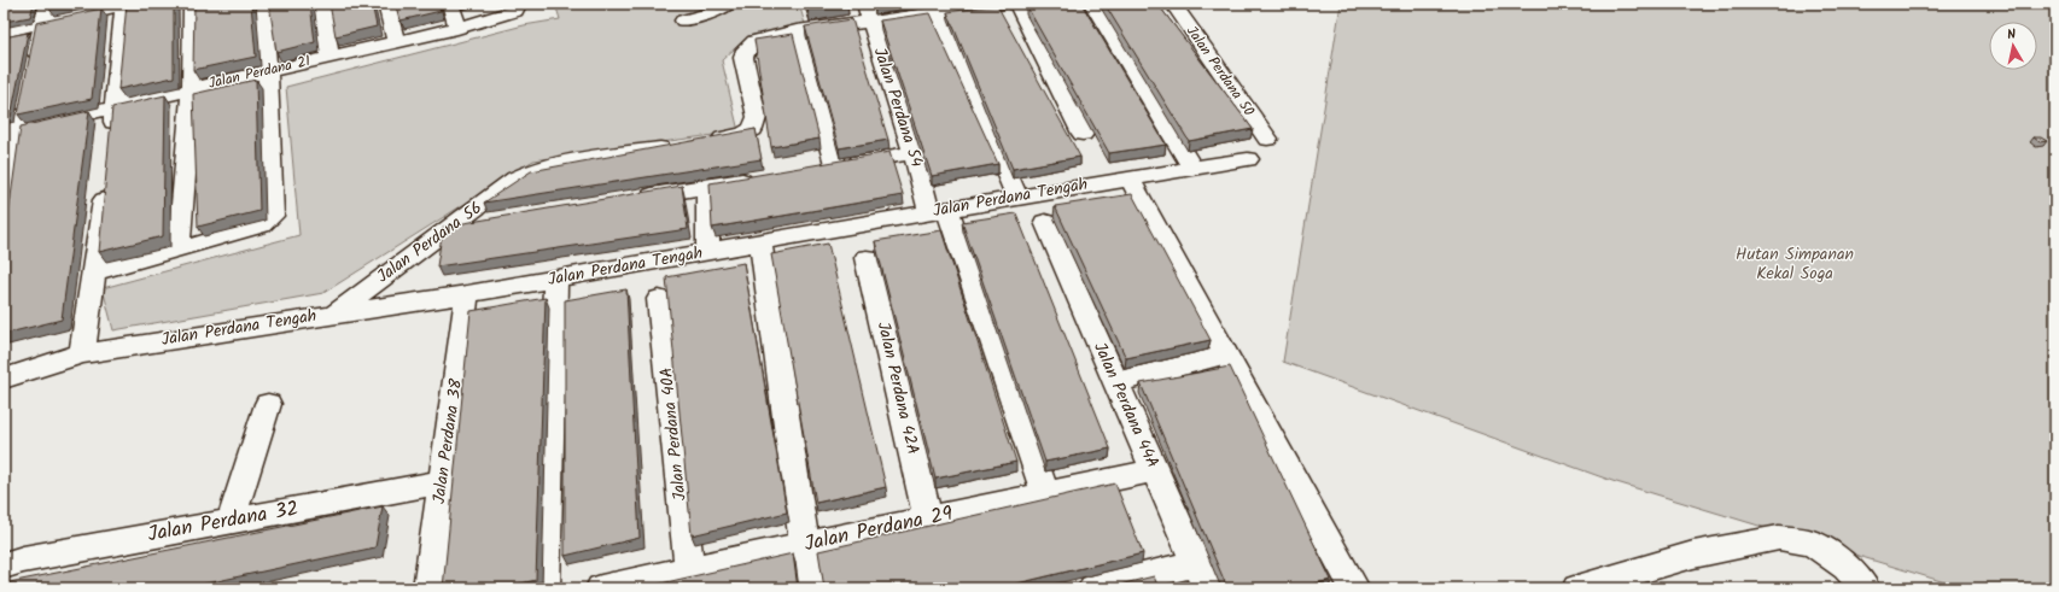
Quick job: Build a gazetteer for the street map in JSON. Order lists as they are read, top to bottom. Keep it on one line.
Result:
{"streets":{"street":["Jalan Perdana 50","Jalan Perdana 21","Jalan Perdana 54","Jalan Perdana Tengah","Jalan Perdana 56","Jalan Perdana 42A","Jalan Perdana 44A","Jalan Perdana 40A","Jalan Perdana 38","Jalan Perdana 32","Jalan Perdana 29"]},"crossings":[["Jalan Perdana 54","Jalan Perdana Tengah"],["Jalan Perdana 54","Jalan Perdana 29"],["Jalan Perdana Tengah","Jalan Perdana 56"],["Jalan Perdana Tengah","Jalan Perdana 38"],["Jalan Perdana 42A","Jalan Perdana 29"],["Jalan Perdana 44A","Jalan Perdana 29"],["Jalan Perdana 40A","Jalan Perdana 29"],["Jalan Perdana 38","Jalan Perdana 32"]],"parks":["Hutan Simpanan Kekal Soga"],"north":"top"}
